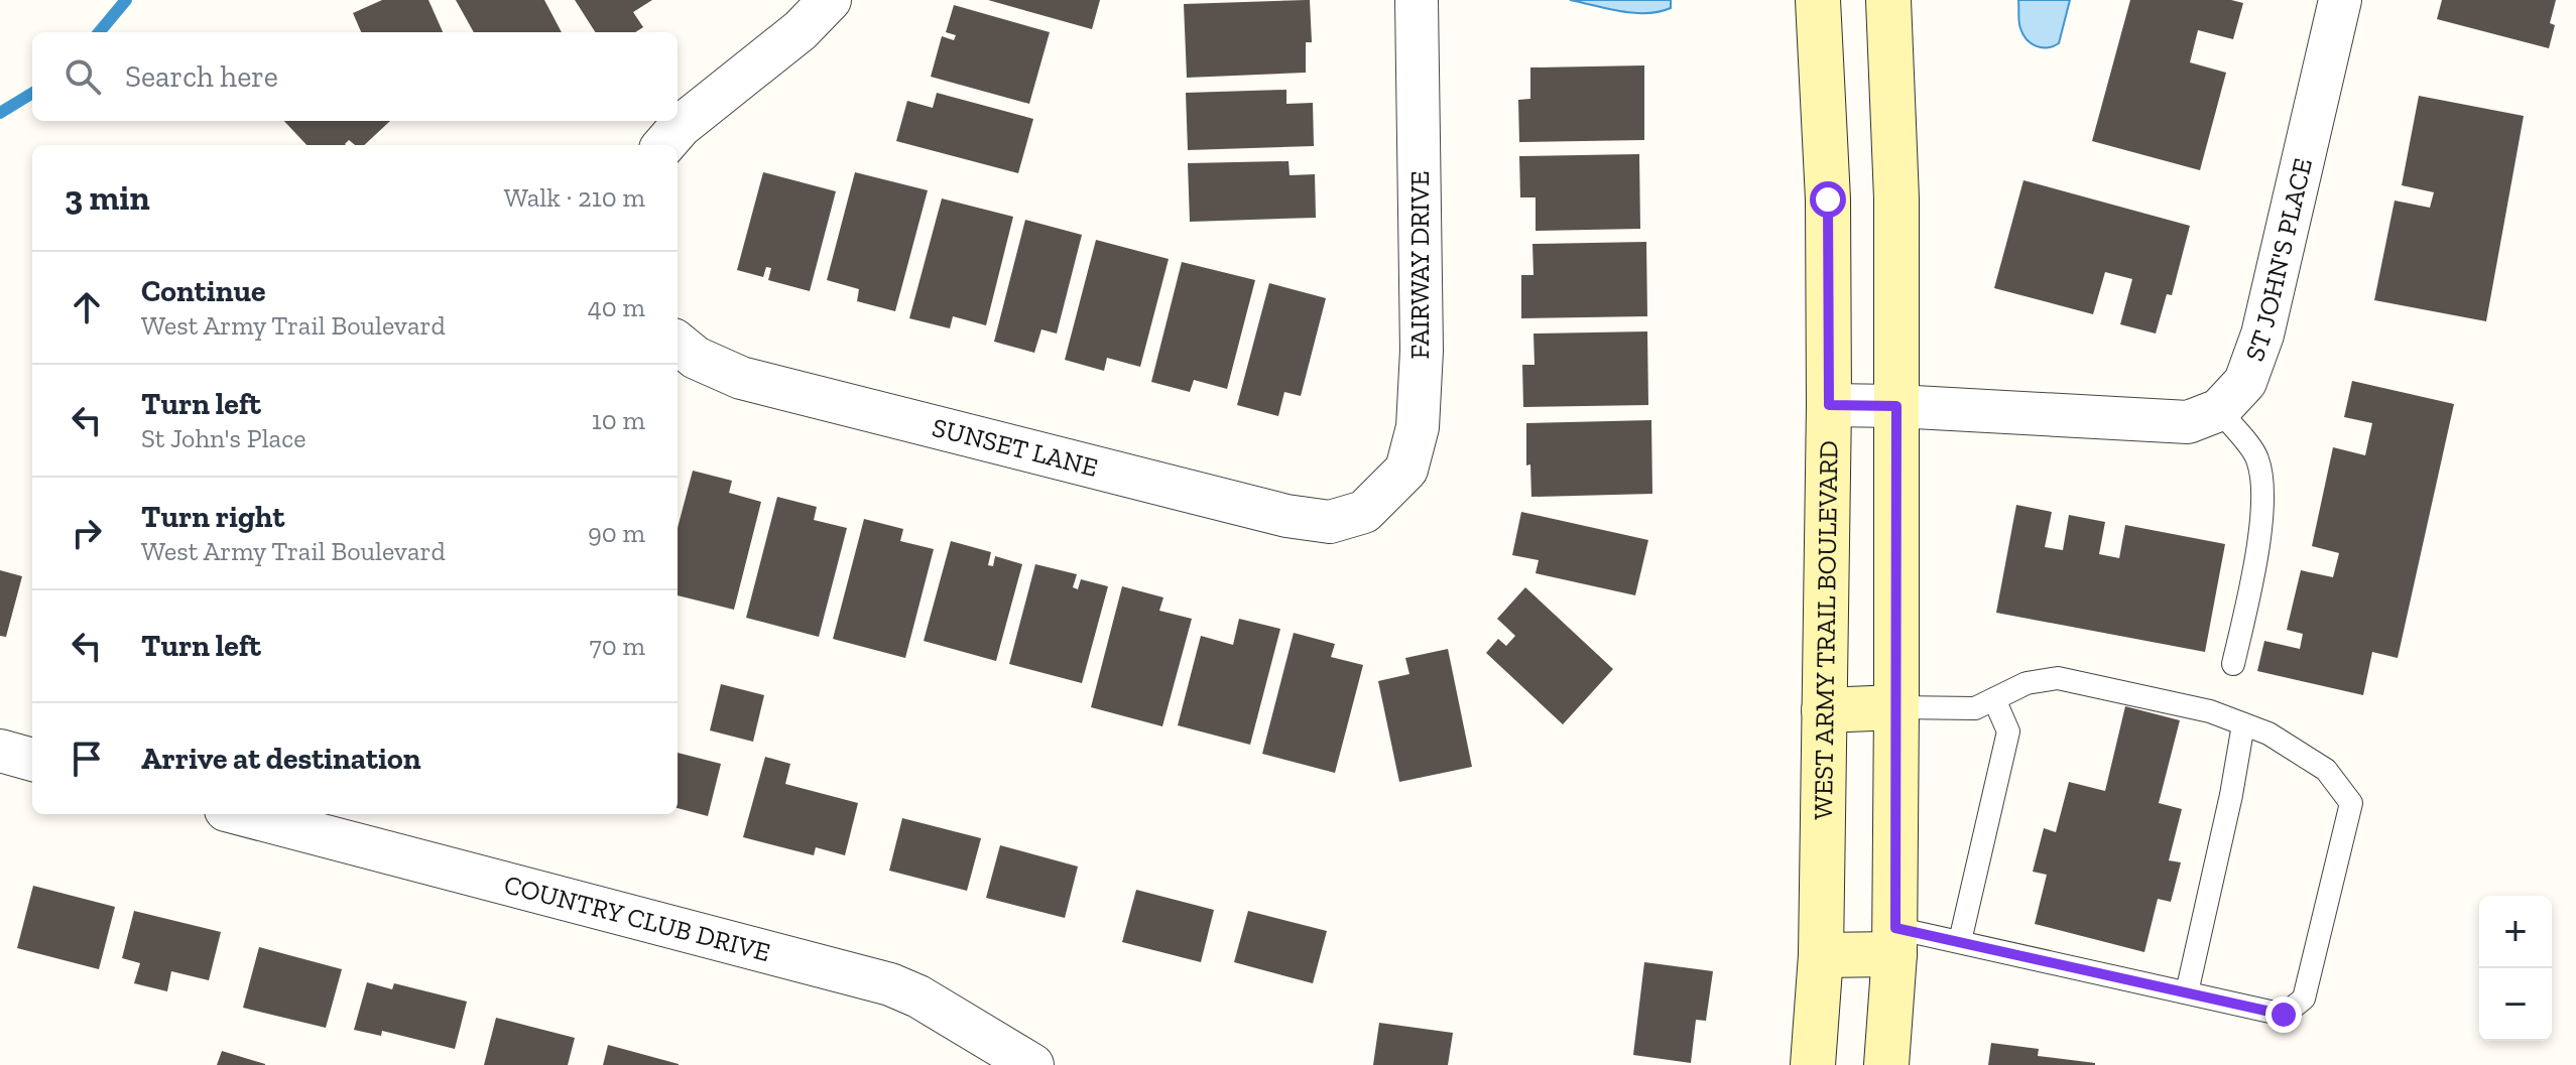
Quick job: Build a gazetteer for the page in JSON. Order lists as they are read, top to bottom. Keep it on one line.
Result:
{"streets":{"main road":["WEST ARMY TRAIL BOULEVARD"],"street":["ST JOHN'S PLACE","FAIRWAY DRIVE","SUNSET LANE","COUNTRY CLUB DRIVE"]},"crossings":[["FAIRWAY DRIVE","SUNSET LANE"]],"page":{"search":"Search here","heading":["3 min","Walk · 210 m"],"list":[["Continue","West Army Trail Boulevard","40 m"],["Turn left","St John's Place","10 m"],["Turn right","West Army Trail Boulevard","90 m"],["Turn left","70 m"],"Arrive at destination"],"map_buttons":["+","−"]}}
